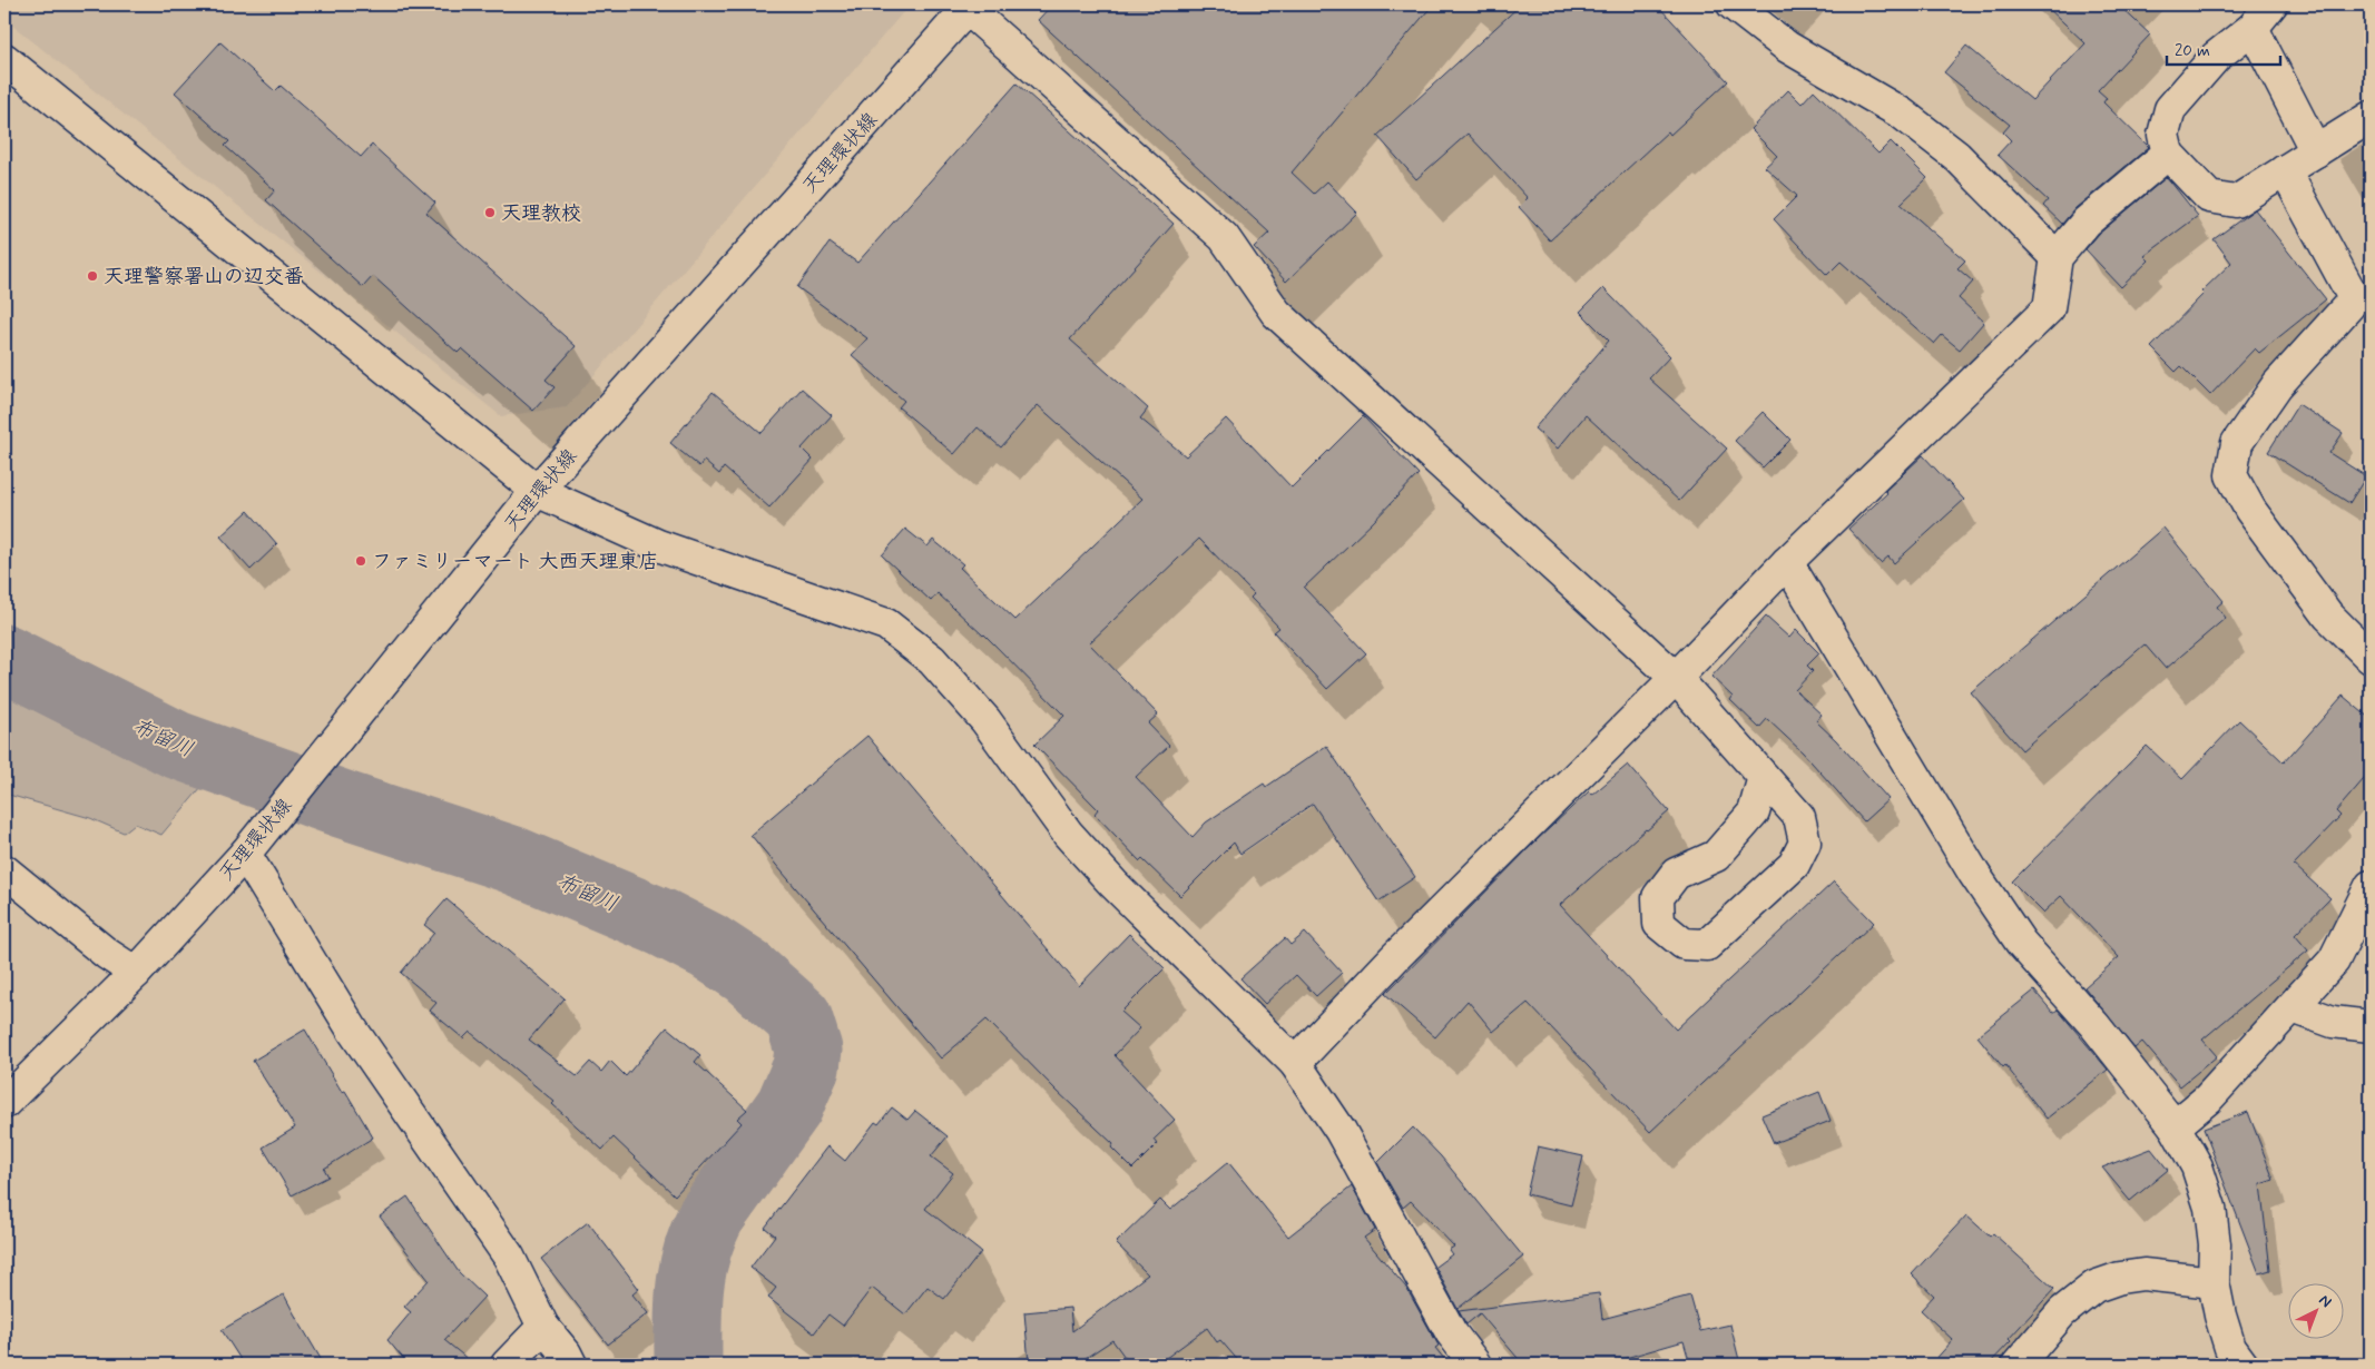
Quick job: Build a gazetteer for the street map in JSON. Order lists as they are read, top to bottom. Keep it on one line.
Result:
{"streets":{"street":["天理環状線"]},"water":["布留川"],"places":["天理教校","天理警察署山の辺交番","ファミリーマート 大西天理東店"],"scale_bar":"20 m","north":"top right"}
